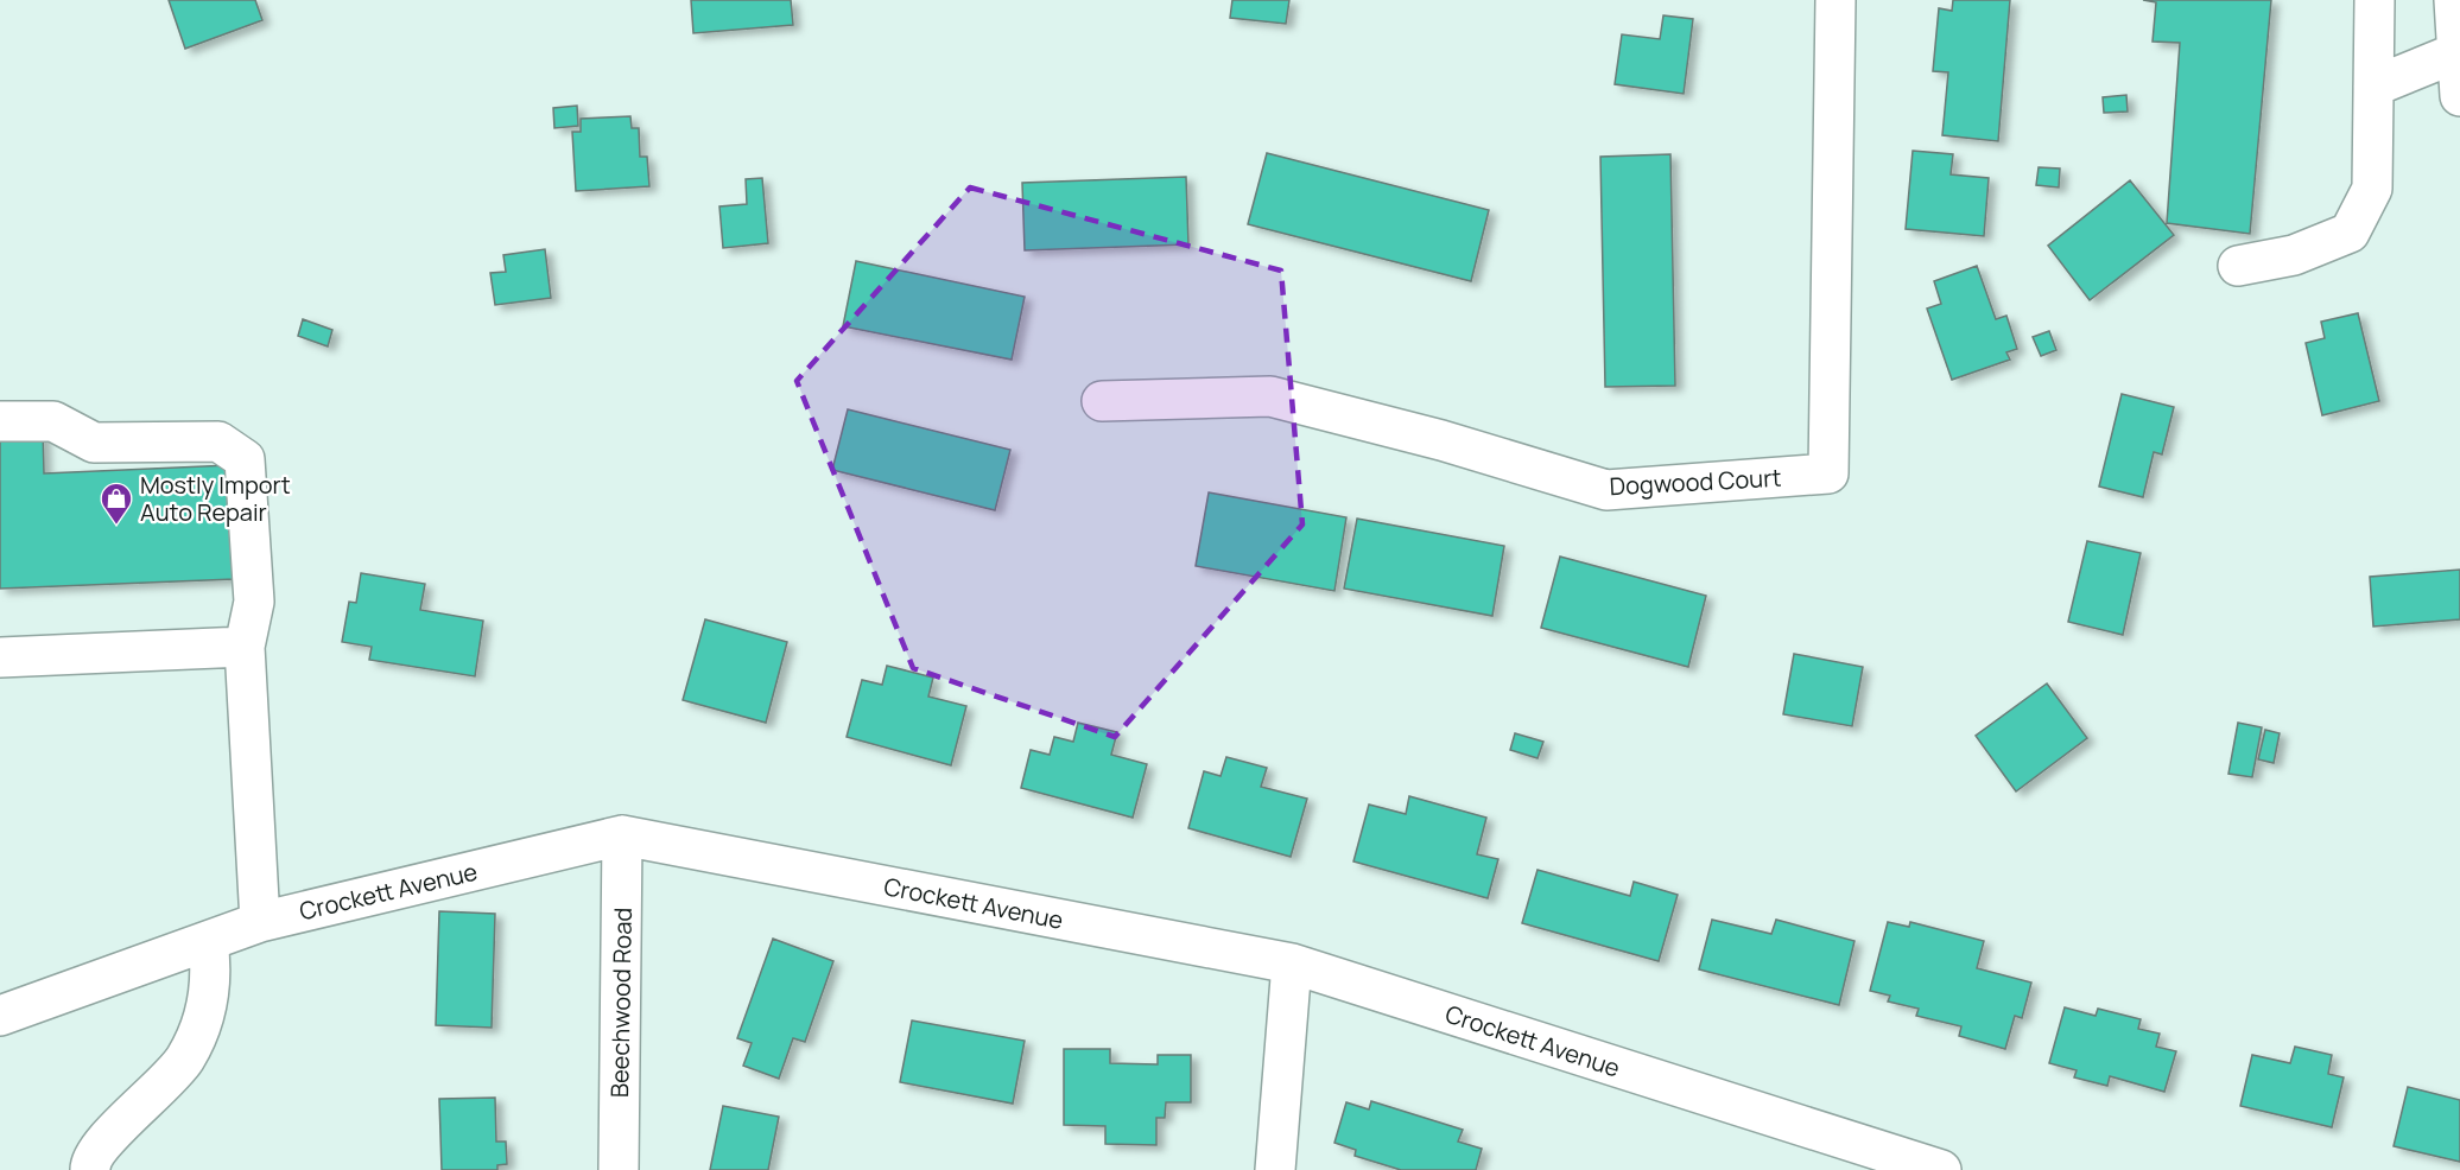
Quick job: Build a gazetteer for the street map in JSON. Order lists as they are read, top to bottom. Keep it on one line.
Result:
{"streets":{"street":["Dogwood Court","Crockett Avenue","Beechwood Road"]},"crossings":[["Crockett Avenue","Beechwood Road"]],"places":{"shop":["Mostly Import Auto Repair"]}}
